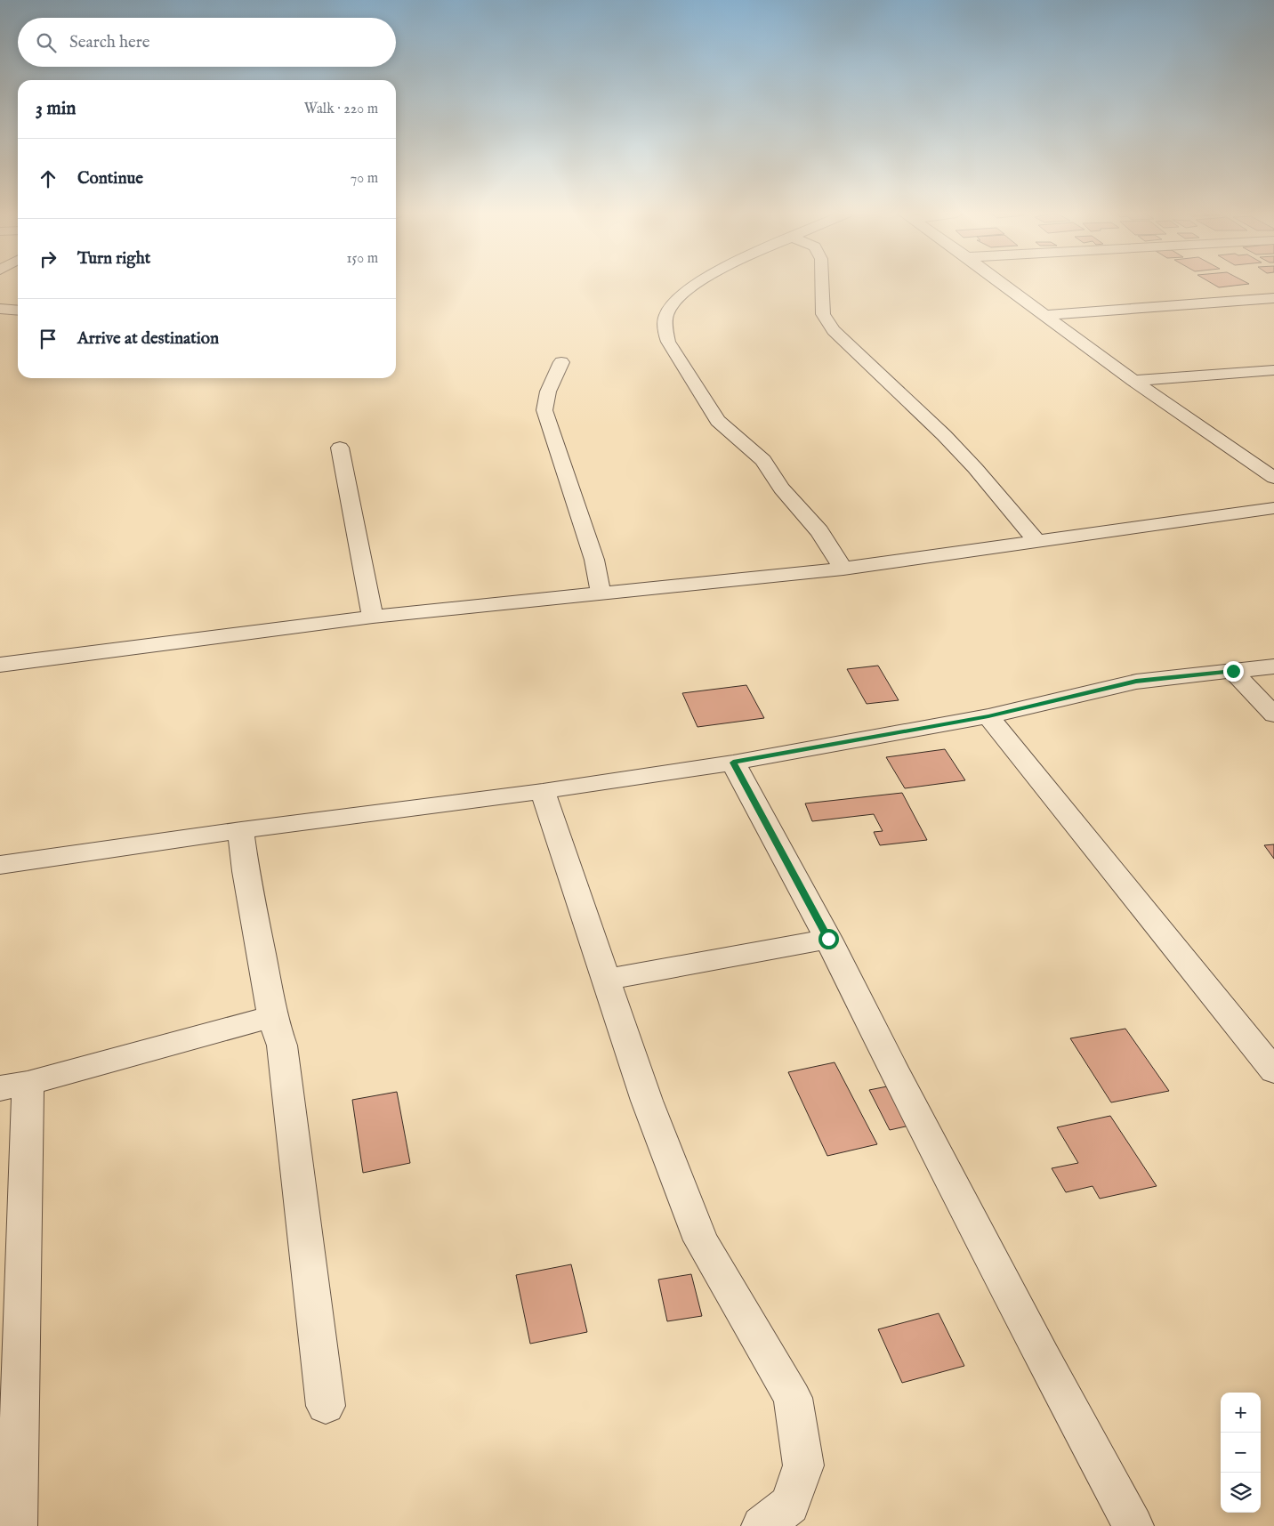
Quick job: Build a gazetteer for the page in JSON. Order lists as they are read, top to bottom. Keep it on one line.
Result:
{"page":{"search":"Search here","heading":["3 min","Walk · 220 m"],"list":[["Continue","70 m"],["Turn right","150 m"],"Arrive at destination"],"map_buttons":["+","−"]}}
